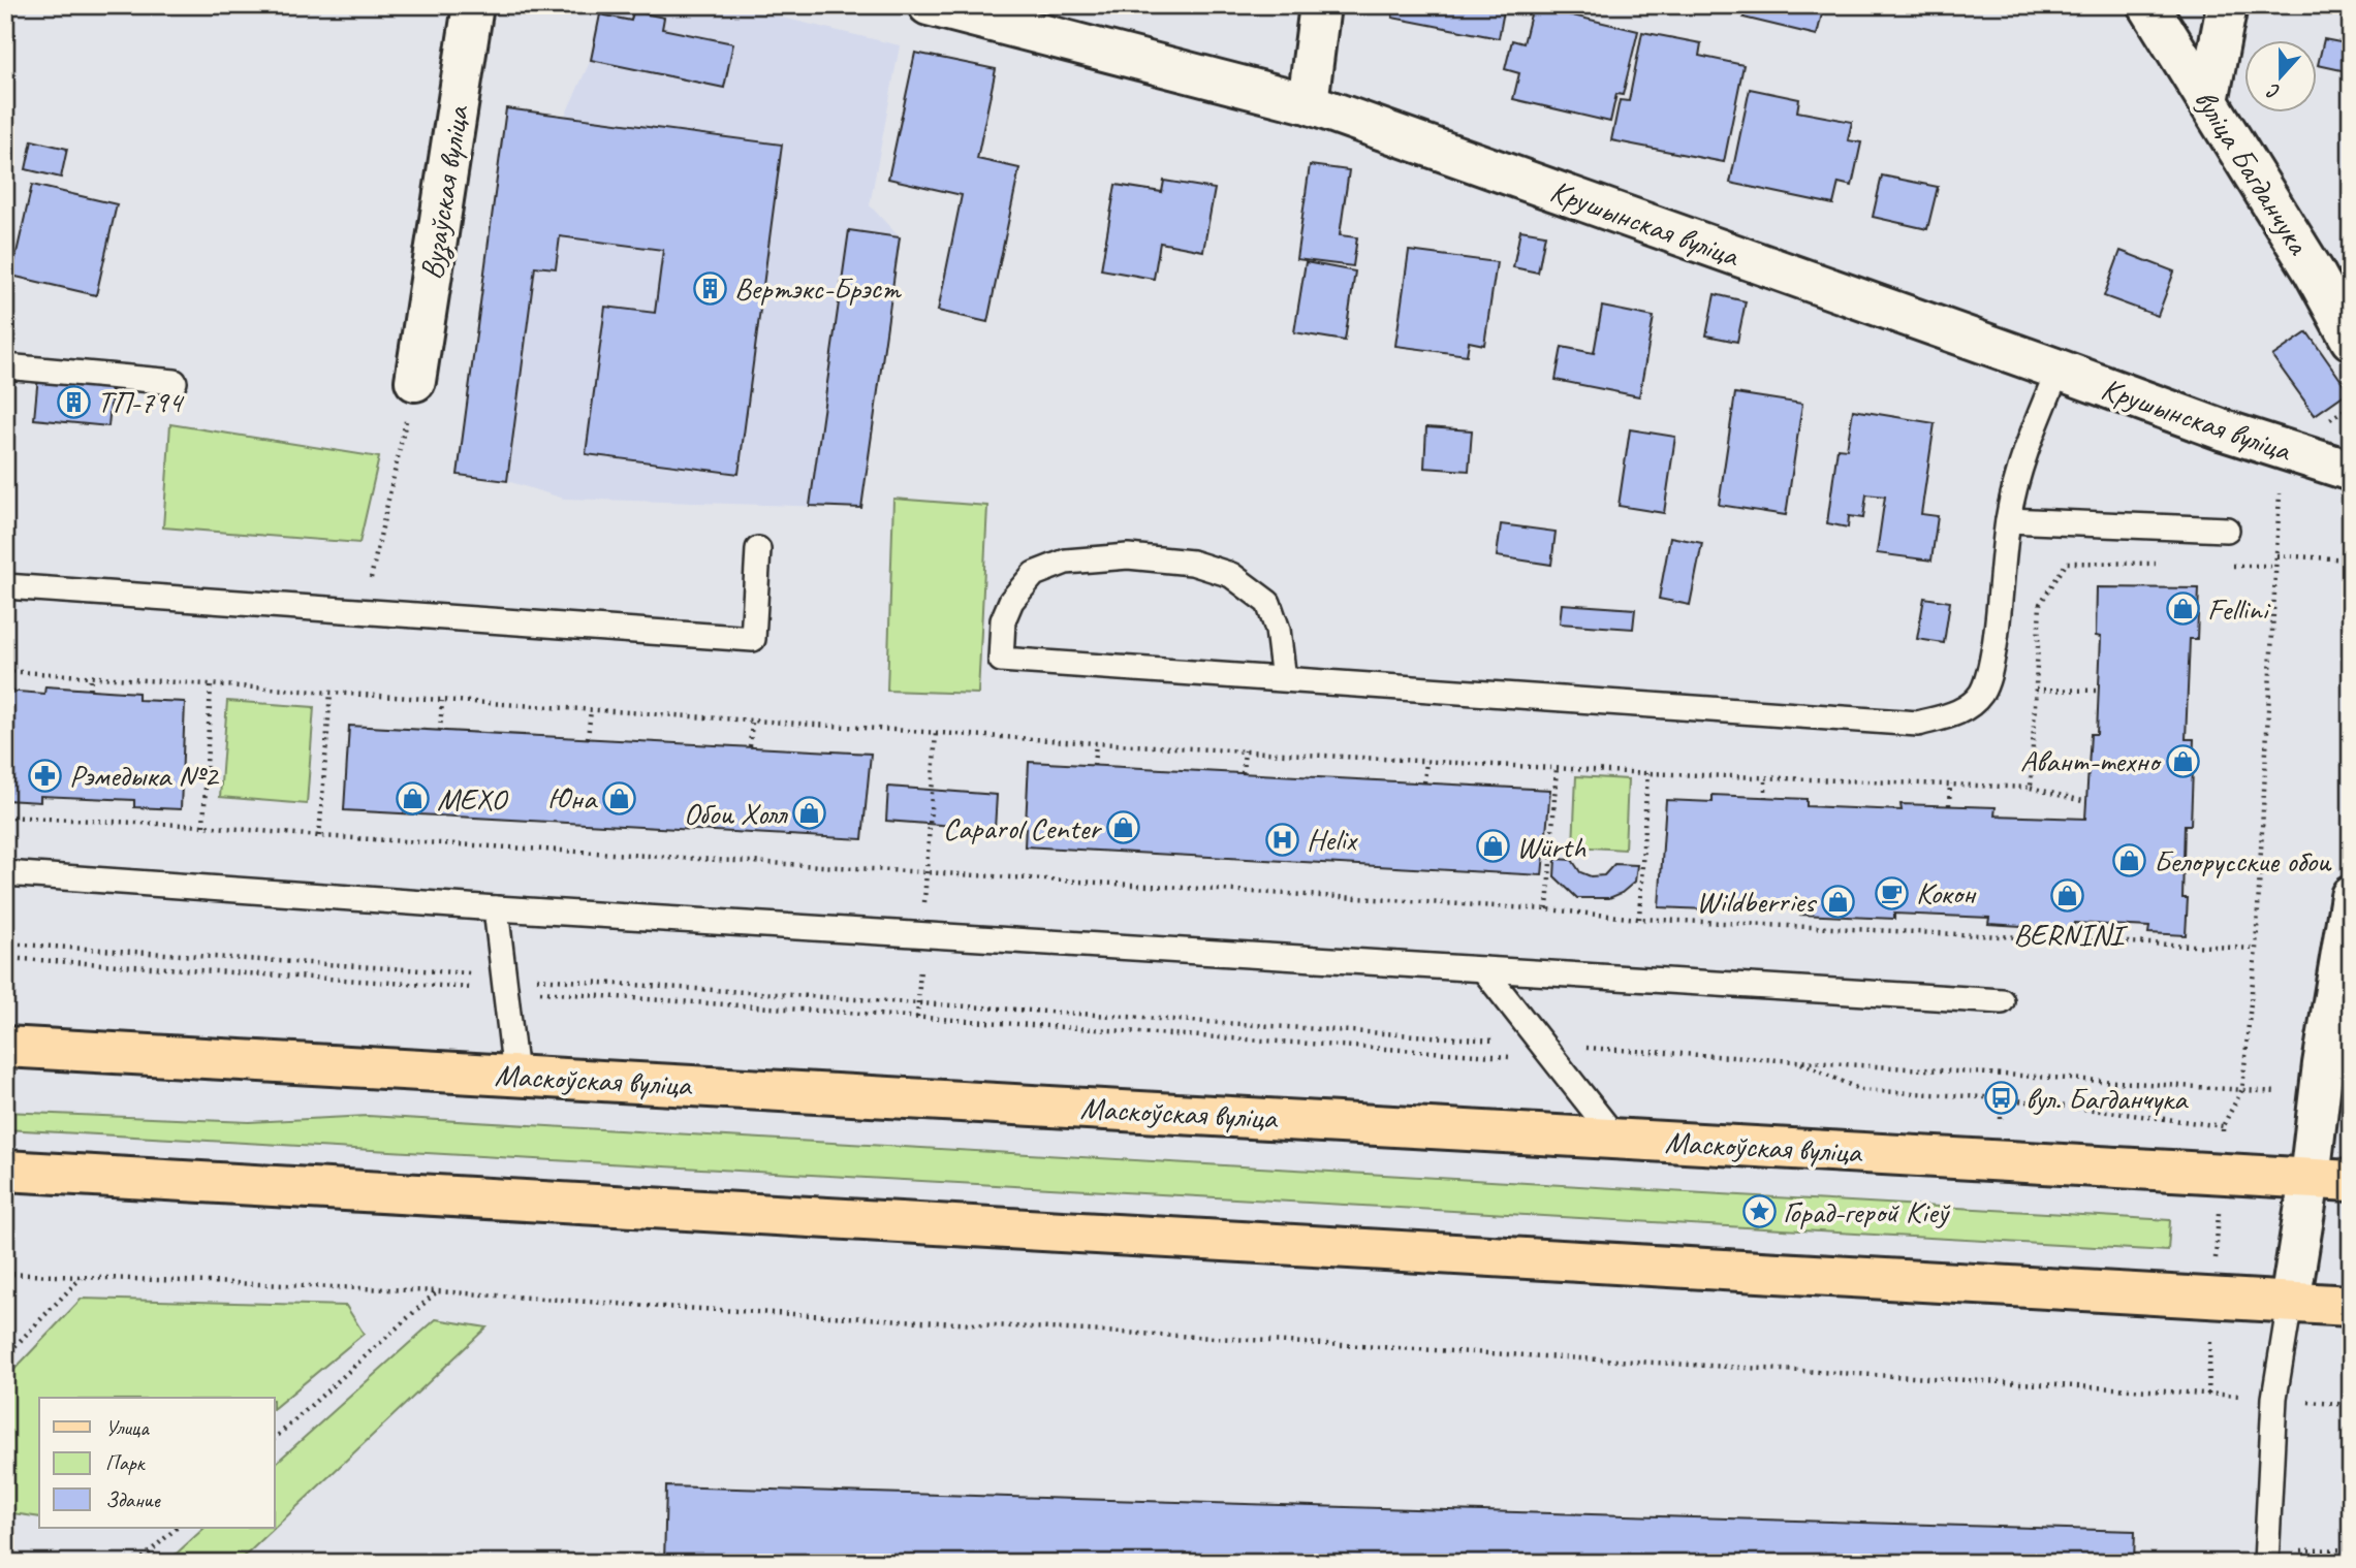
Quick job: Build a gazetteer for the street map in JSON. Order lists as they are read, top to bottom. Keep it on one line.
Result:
{"streets":{"main road":["Маскоўская вуліца"],"street":["вуліца Багданчука","Вузаўская вуліца","Крушынская вуліца"]},"places":{"building":["Вертэкс-Брэст","ТП-794"],"shop":["Fellini","Авант-техно","Юна","MEXO","Обои Холл","Caparol Center","Würth","Белорусские обои","BERNINI","Wildberries"],"pharmacy":["Рэмедыка №2"],"hospital":["Helix"],"cafe":["Кокон"],"bus stop":["вул. Багданчука"],"place":["Горад-герой Кіеў"]},"legend":["Улица","Парк","Здание"],"north":"bottom"}
